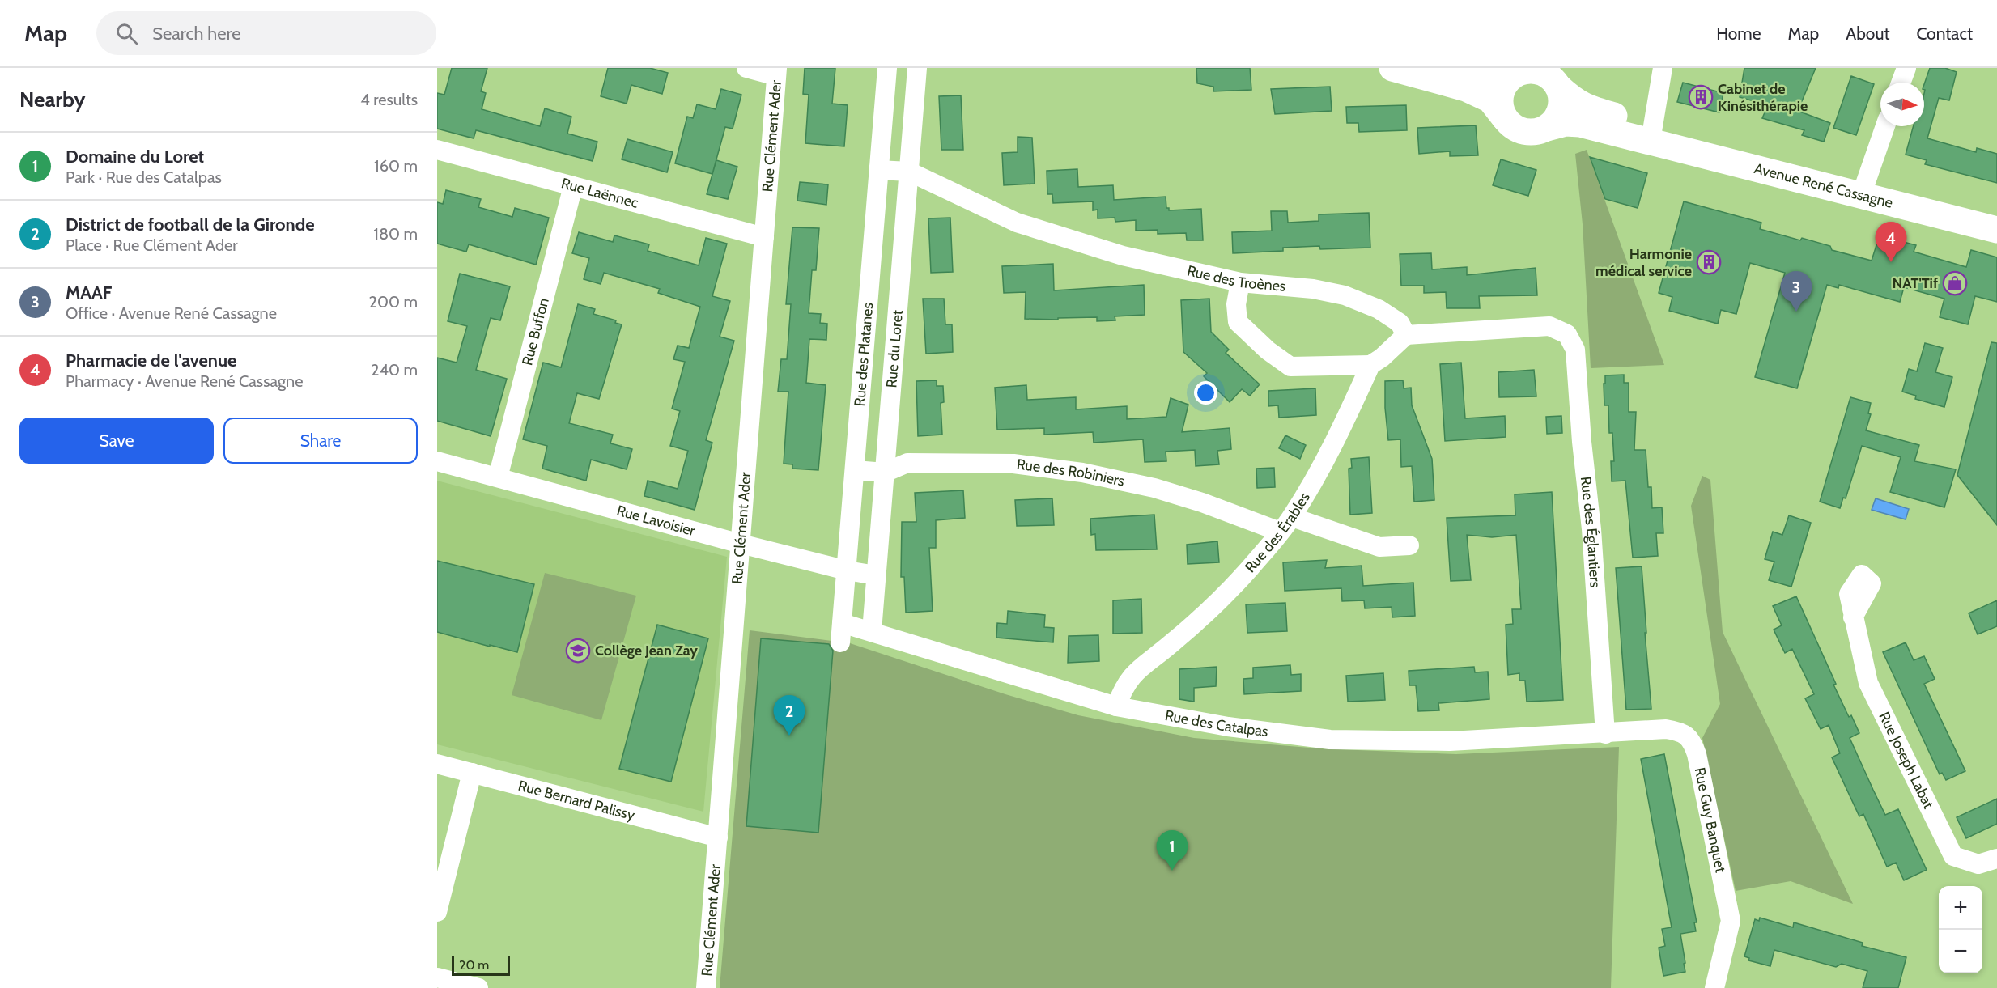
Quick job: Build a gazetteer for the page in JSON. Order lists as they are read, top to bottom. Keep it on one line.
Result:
{"streets":{"main road":["Avenue René Cassagne"],"street":["Rue Clément Ader","Rue Laënnec","Rue des Troènes","Rue Buffon","Rue du Loret","Rue des Platanes","Rue des Robiniers","Rue Lavoisier","Rue des Érables","Rue des Églantiers","Rue des Catalpas","Rue Joseph Labat","Rue Bernard Palissy","Rue Guy Banquet"]},"crossings":[["Rue Clément Ader","Rue Laënnec"],["Rue Clément Ader","Rue Lavoisier"],["Rue Clément Ader","Rue Bernard Palissy"],["Rue Laënnec","Rue Buffon"],["Rue des Troènes","Rue du Loret"],["Rue des Troènes","Rue des Érables"],["Rue des Troènes","Rue des Églantiers"],["Rue Buffon","Rue Lavoisier"],["Rue du Loret","Rue des Robiniers"],["Rue du Loret","Rue Lavoisier"],["Rue du Loret","Rue des Catalpas"],["Rue des Platanes","Rue des Robiniers"],["Rue des Platanes","Rue Lavoisier"],["Rue des Platanes","Rue des Catalpas"],["Rue des Robiniers","Rue des Érables"],["Rue des Érables","Rue des Églantiers"],["Rue des Érables","Rue des Catalpas"],["Rue des Églantiers","Rue des Catalpas"],["Rue des Églantiers","Rue Guy Banquet"],["Rue des Catalpas","Rue Guy Banquet"]],"places":{"building":["Cabinet de Kinésithérapie","Harmonie médical service"],"shop":["NAT'Tif"],"school or university":["Collège Jean Zay"]},"scale_bar":"20 m","north":"right","page":{"header":"Map","search":"Search here","nav":["Home","Map","About","Contact"],"heading":["Nearby","4 results"],"list":[{"mark":"1","name":"Domaine du Loret","note":"Park · Rue des Catalpas","value":"160 m"},{"mark":"2","name":"District de football de la Gironde","note":"Place · Rue Clément Ader","value":"180 m"},{"mark":"3","name":"MAAF","note":"Office · Avenue René Cassagne","value":"200 m"},{"mark":"4","name":"Pharmacie de l'avenue","note":"Pharmacy · Avenue René Cassagne","value":"240 m"}],"pins":["4","3","2","1"],"buttons":["Save","Share"],"map_buttons":["+","−"],"scale":"20 m"}}
